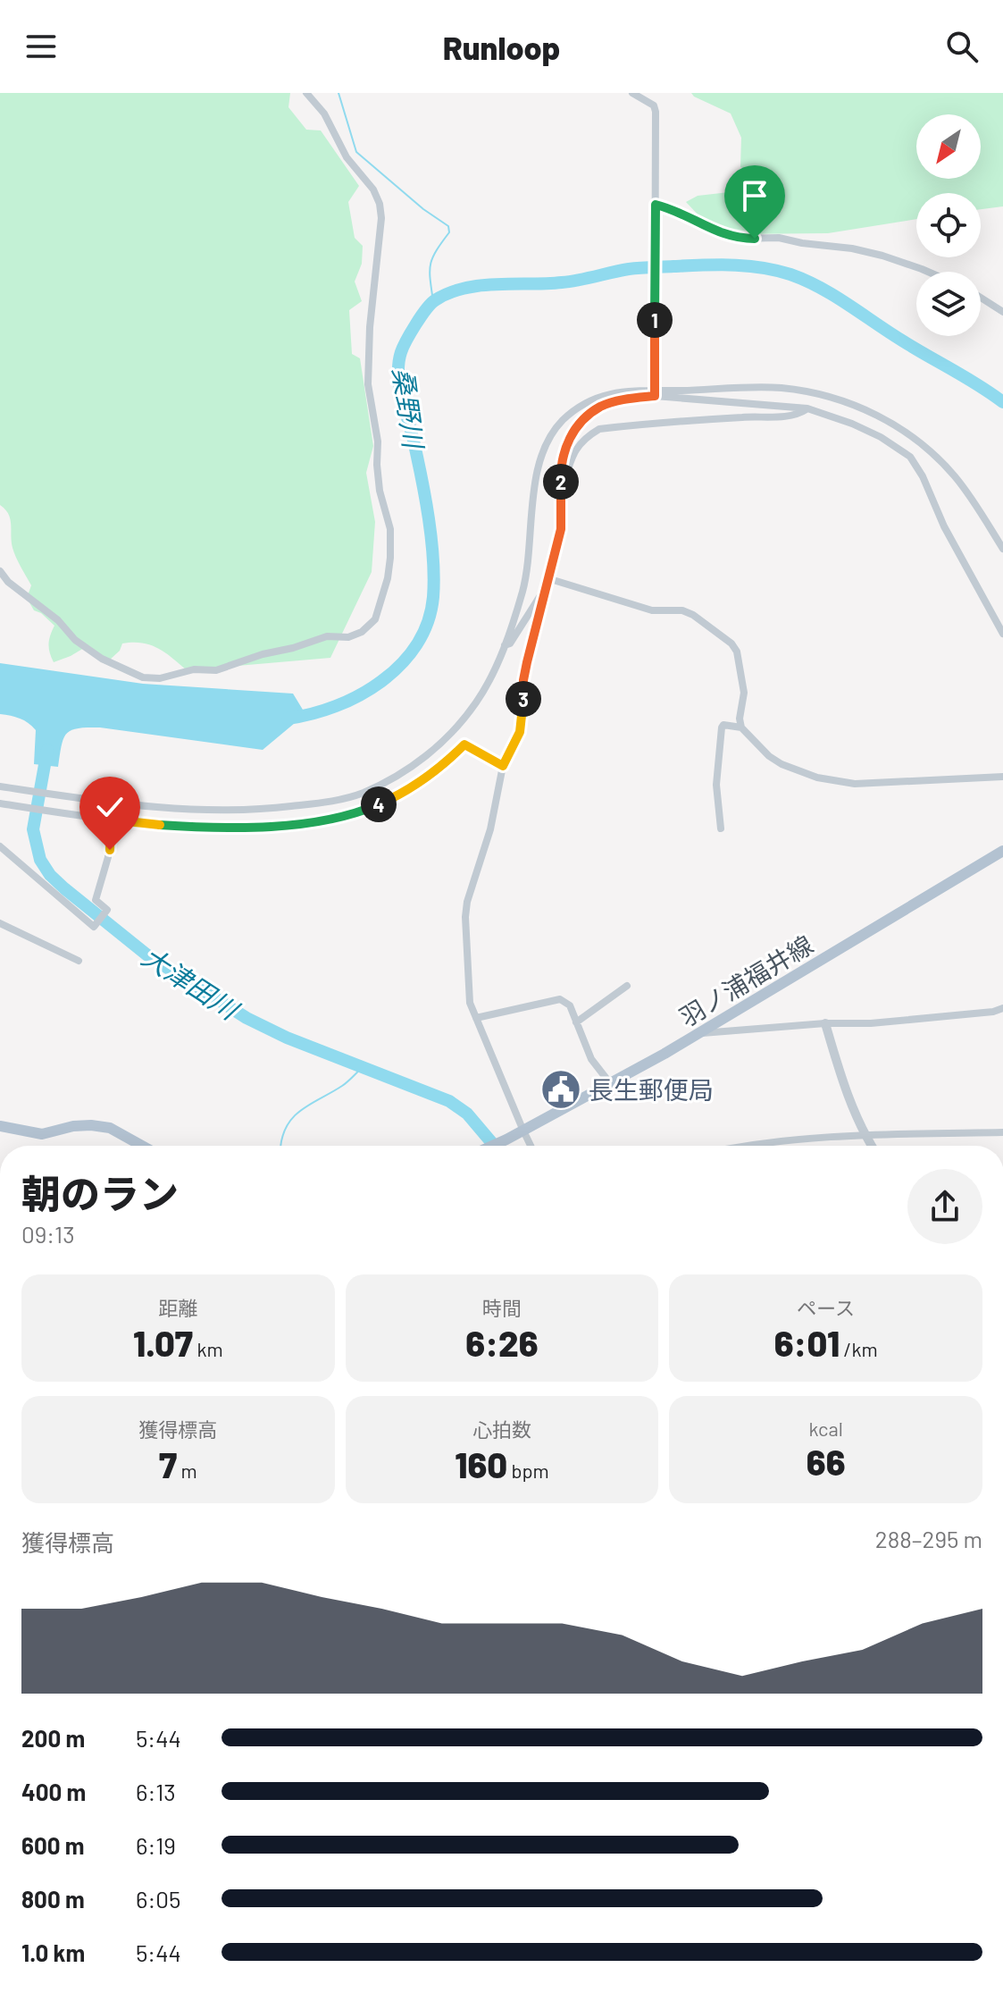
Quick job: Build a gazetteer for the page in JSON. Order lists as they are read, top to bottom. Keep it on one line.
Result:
{"streets":{"main road":["羽ノ浦福井線"]},"water":["桑野川","大津田川"],"places":{"public building":["長生郵便局"]},"north":"bottom left","page":{"header":"Runloop","pins":["1","2","3","4"],"heading":["朝のラン","09:13"],"stats":[["距離","1.07 km"],["時間","6:26"],["ペース","6:01 /km"],["獲得標高","7 m"],["心拍数","160 bpm"],["kcal","66"]],"chart":["獲得標高","288–295 m"],"list":[{"name":"200 m","note":"5:44"},{"name":"400 m","note":"6:13"},{"name":"600 m","note":"6:19"},{"name":"800 m","note":"6:05"},{"name":"1.0 km","note":"5:44"}]}}
